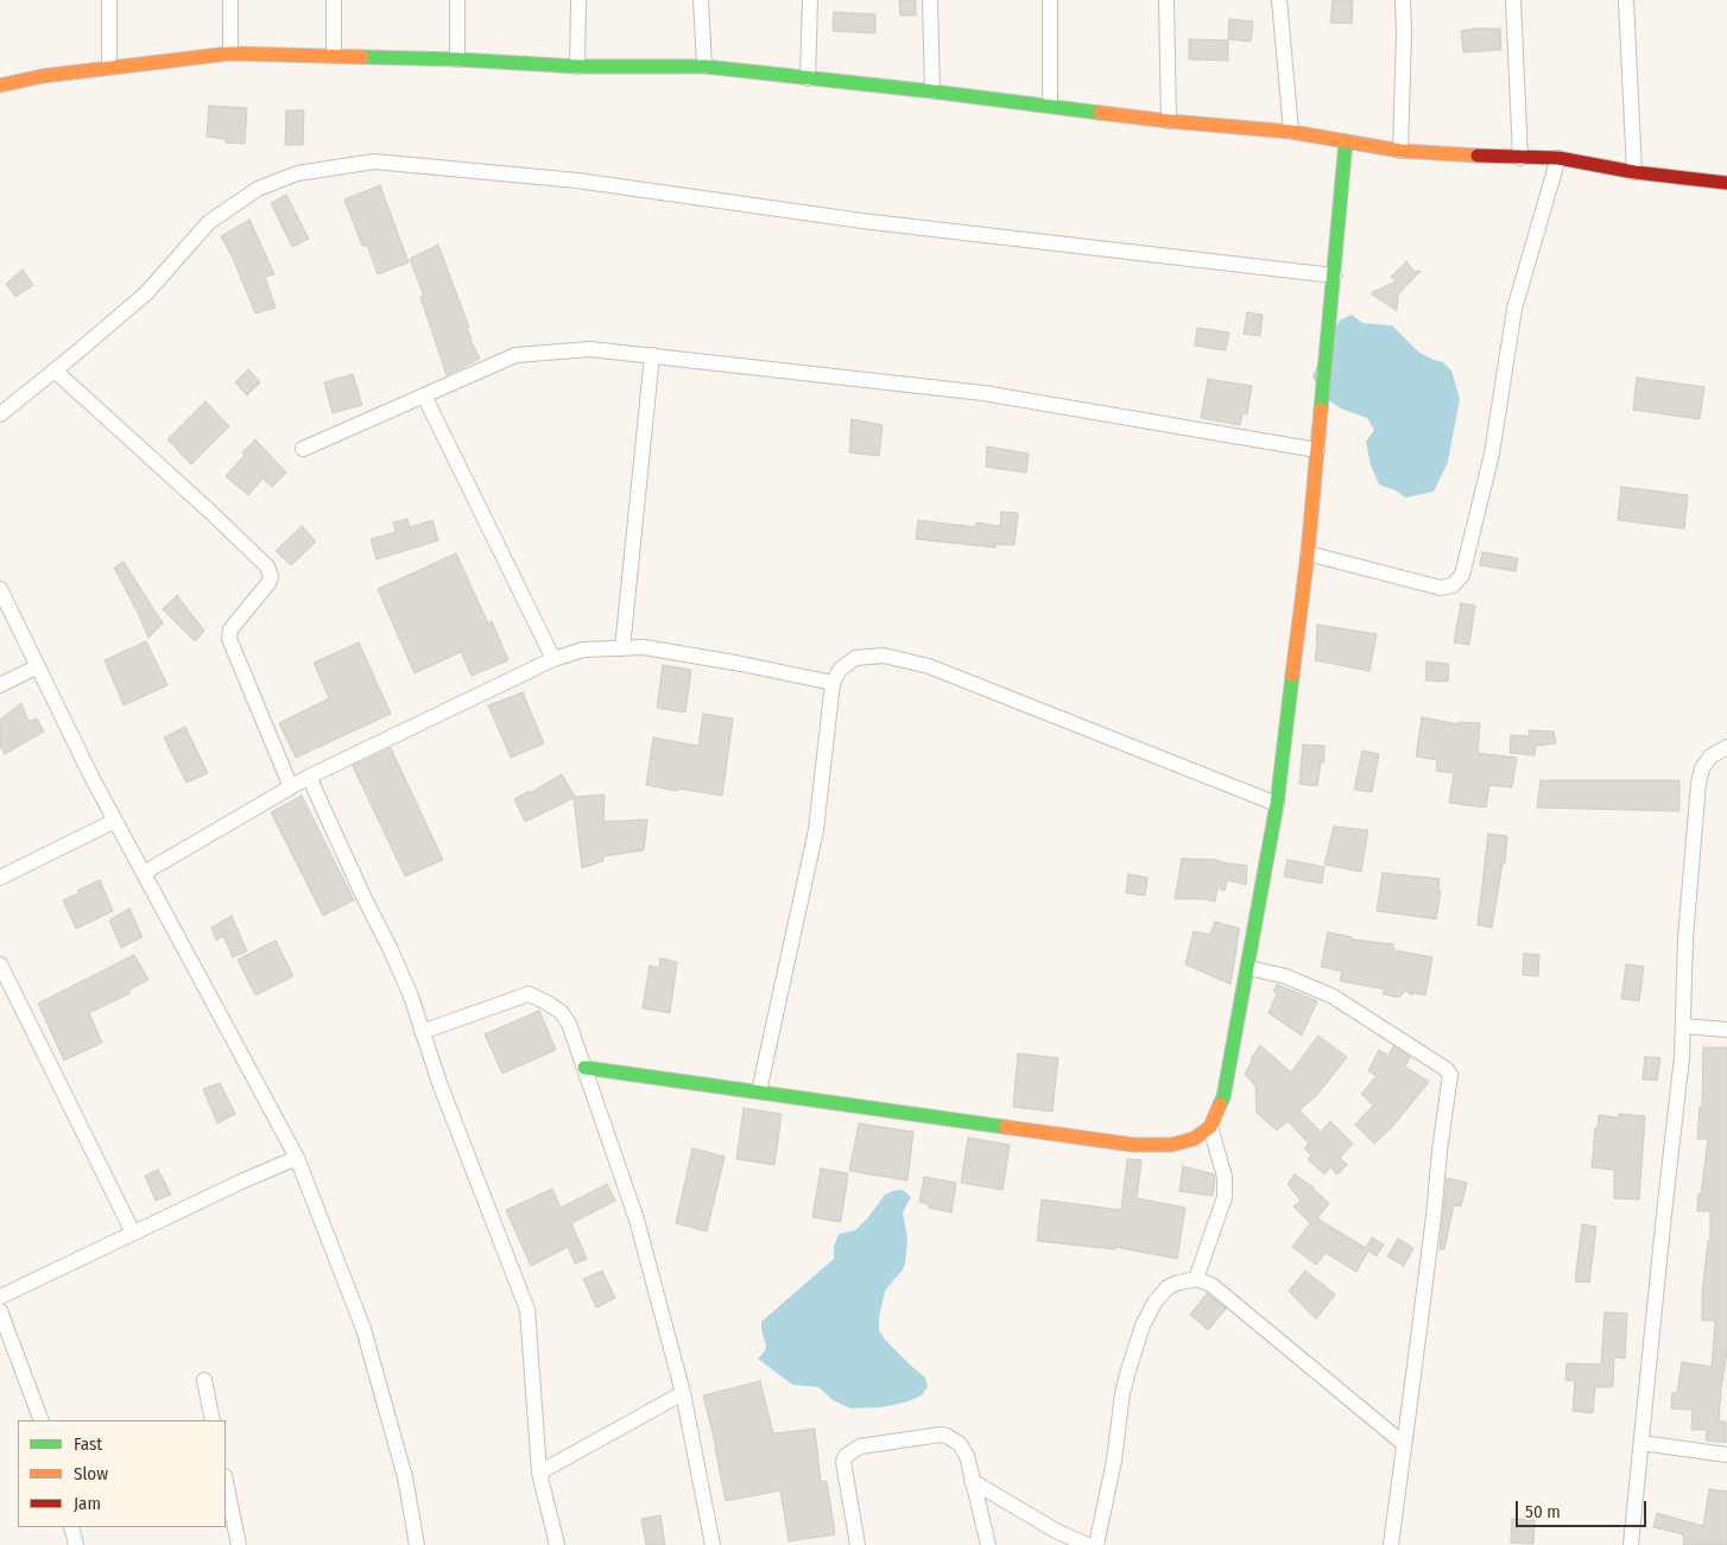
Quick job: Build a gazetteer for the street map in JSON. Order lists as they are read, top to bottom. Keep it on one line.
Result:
{"legend":["Fast","Slow","Jam"],"scale_bar":"50 m"}
